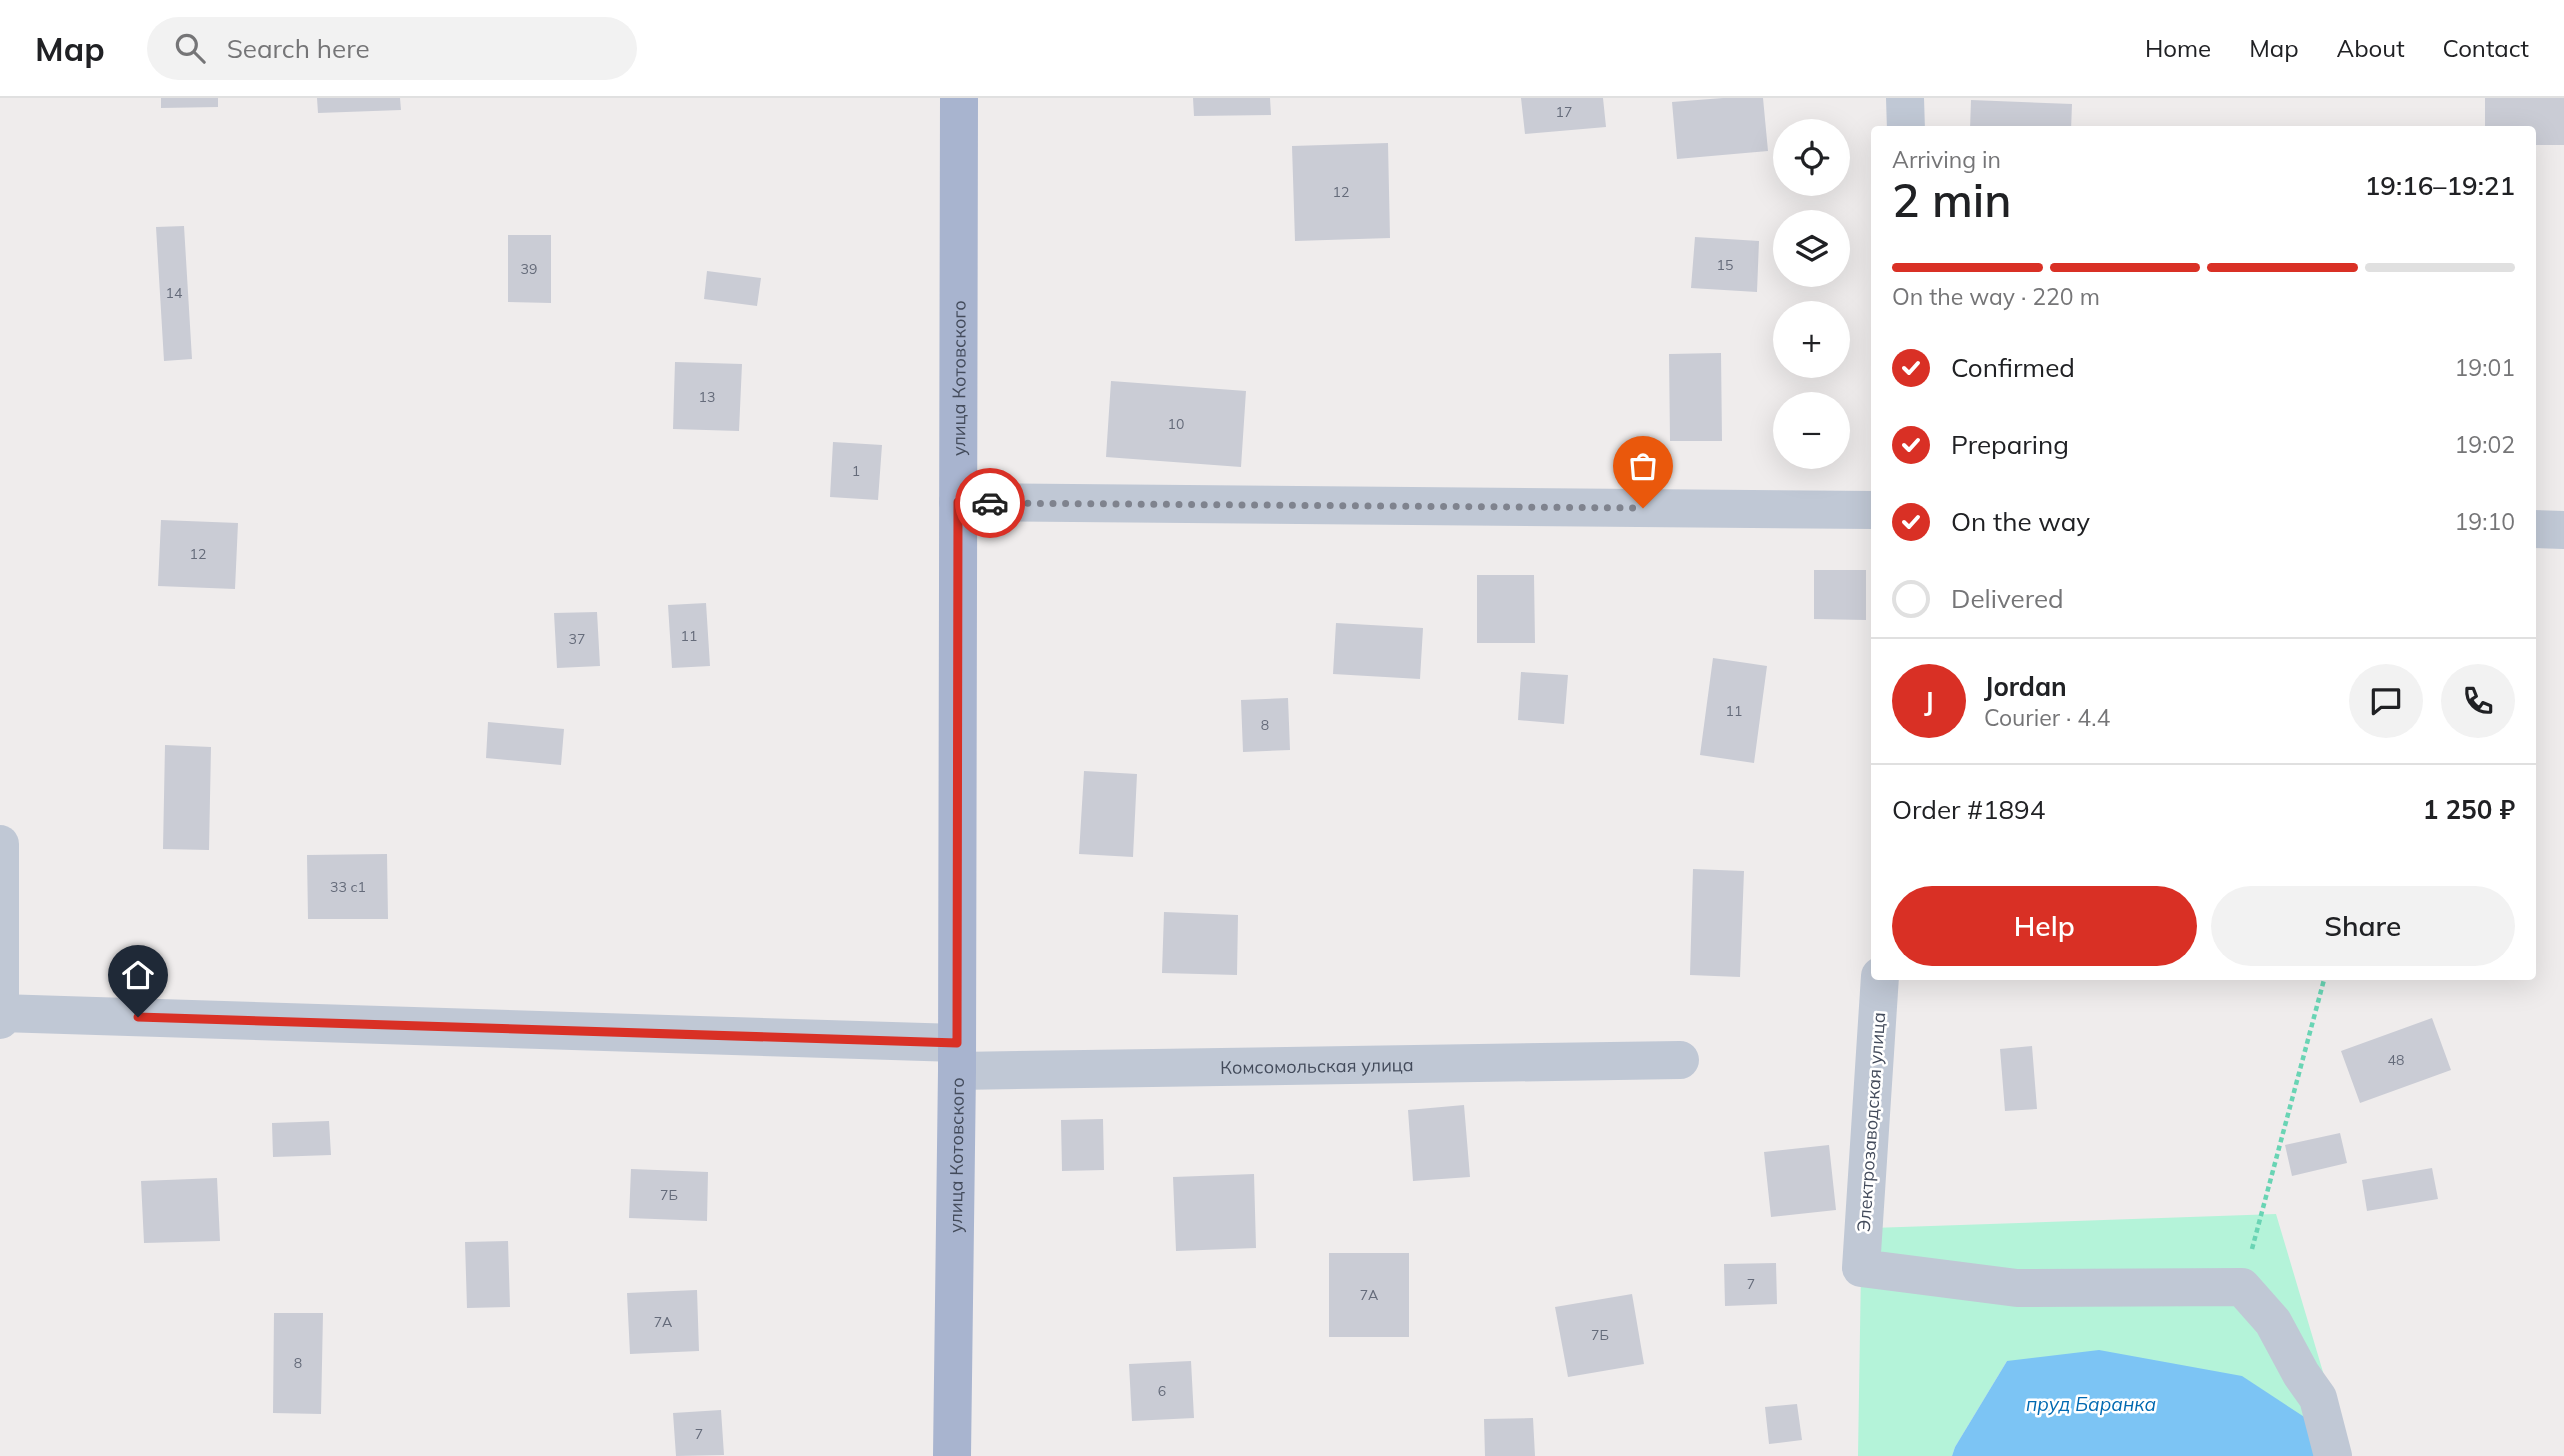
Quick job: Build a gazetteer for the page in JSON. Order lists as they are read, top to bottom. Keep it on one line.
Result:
{"streets":{"main road":["улица Котовского"],"street":["Комсомольская улица","Электрозаводская улица"]},"crossings":[["улица Котовского","Комсомольская улица"]],"water":["пруд Баранка"],"house_numbers":["17","12","15","39","14","13","10","1","12","11","37","11","8","33 с1","48","7Б","7","7А","7А","7Б","8","6","7"],"page":{"header":"Map","search":"Search here","nav":["Home","Map","About","Contact"],"map_buttons":["+","−"],"heading":["2 min","Arriving in","19:16–19:21"],"panel":["Jordan","Courier · 4.4","Order #1894","1 250 ₽"],"bar":"On the way · 220 m","list":[["Confirmed","19:01"],["Preparing","19:02"],["On the way","19:10"],"Delivered"],"round":"J","buttons":["Help","Share"]}}
